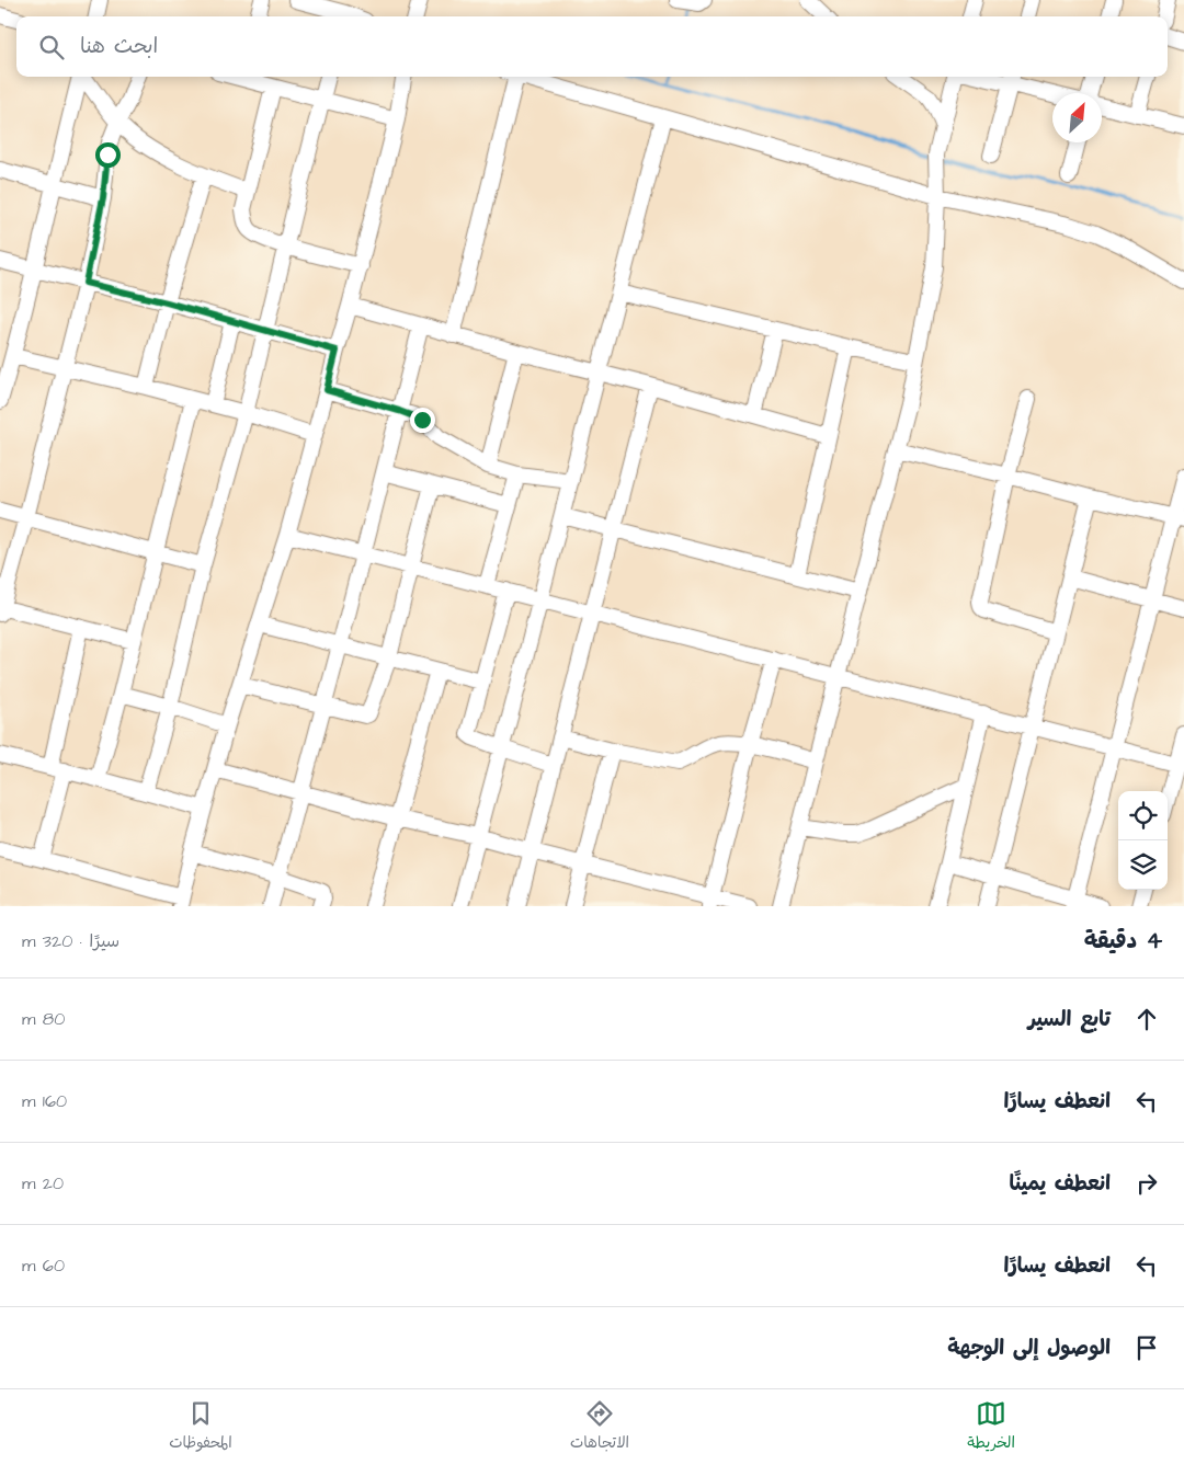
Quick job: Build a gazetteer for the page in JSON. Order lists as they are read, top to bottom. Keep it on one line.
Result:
{"north":"top right","page":{"search":"ابحث هنا","heading":["4 دقيقة","سيرًا · 320 m"],"list":[["تابع السير","80 m"],["انعطف يسارًا","160 m"],["انعطف يمينًا","20 m"],["انعطف يسارًا","60 m"],"الوصول إلى الوجهة"],"nav":["الخريطة","الاتجاهات","المحفوظات"]}}
